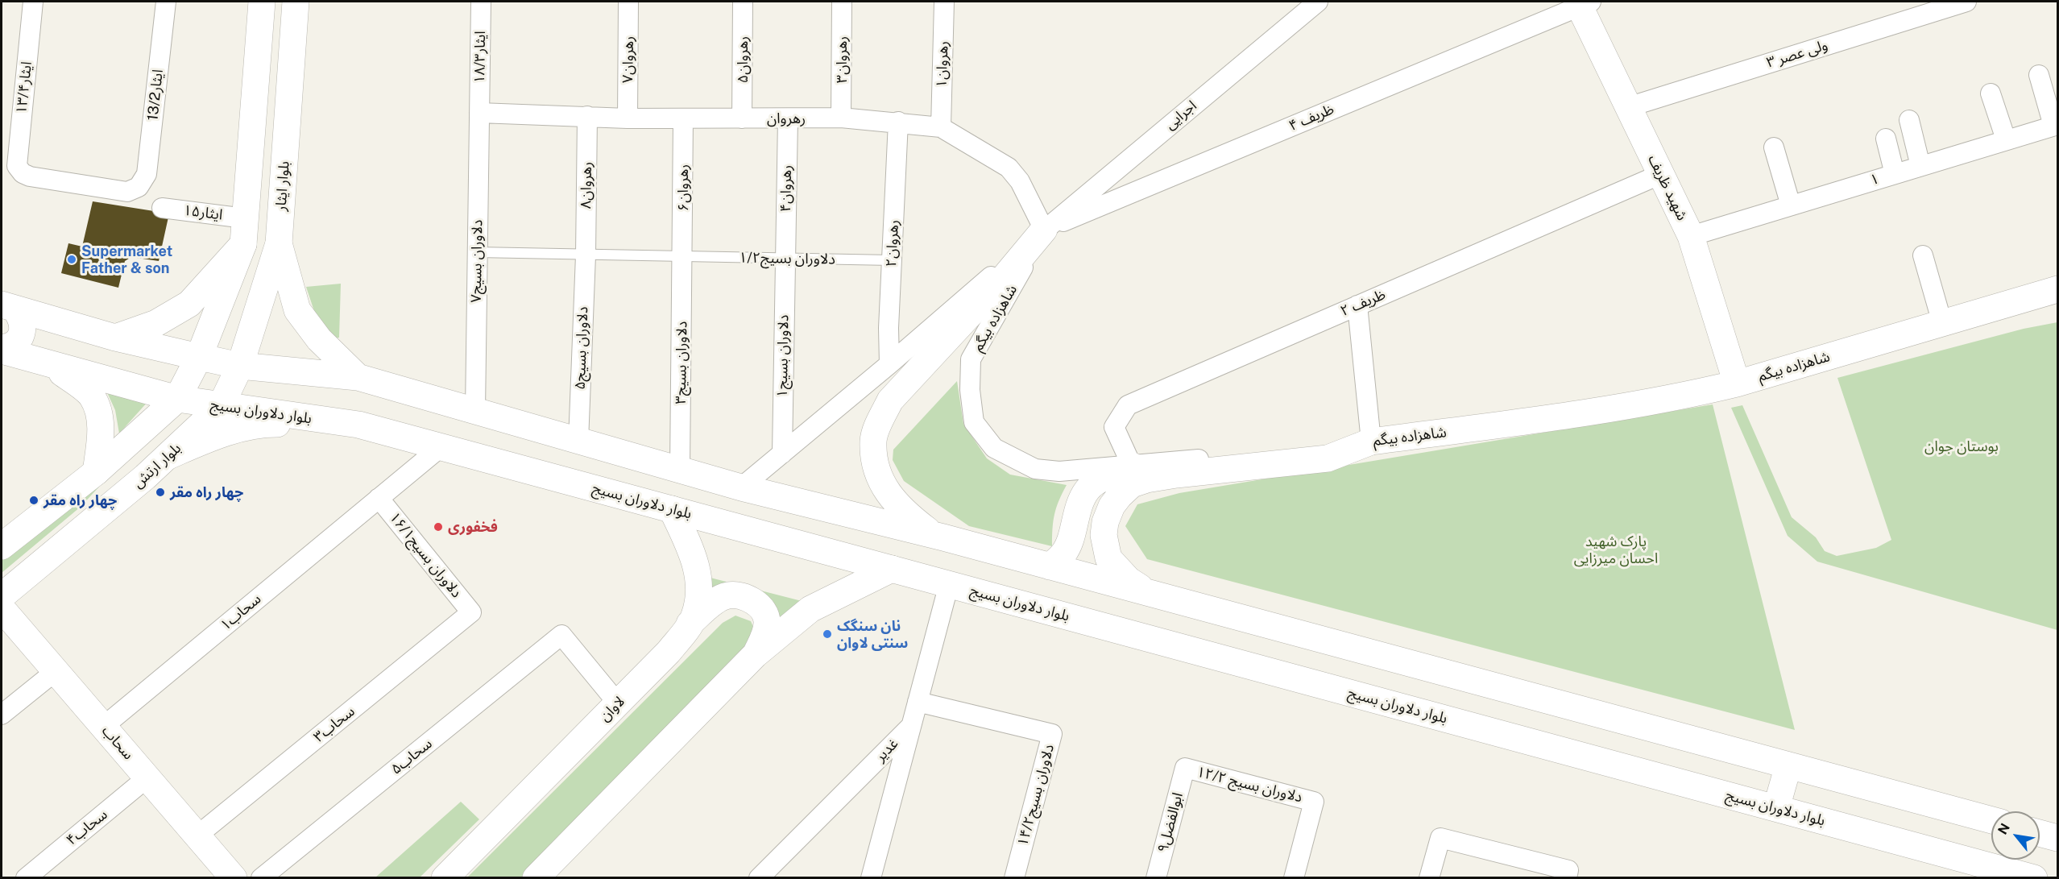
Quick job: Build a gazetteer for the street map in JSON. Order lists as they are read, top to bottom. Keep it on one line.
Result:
{"streets":{"main road":["بلوار ایثار","شهید ظریف","شاهزاده بیگم","بلوار دلاوران بسیج","بلوار ارتش","لاوان","سحاب"],"street":["ولی عصر ۳","ایثار۱۸/۳","رهروان۷","رهروان۵","رهروان۳","رهروان۱","ایثار۱۳/۴","ایثار13/2","اجرایی","ظریف ۴","رهروان","۱","رهروان۸","رهروان۶","رهروان۴","ایثار۱۵","رهروان۲","دلاوران بسیج۷","ظریف ۲","دلاوران بسیج۵","دلاوران بسیج۱","دلاوران بسیج۳","دلاوران بسیج۱۶/۱","۱سحاب","۳سحاب","غدیر","۵سحاب","دلاوران بسیج ۱۲/۲","۱۴/۲دلاوران بسیج","ابوالفضل۹","۴سحاب"],"lane":["دلاوران بسیج۱/۲"]},"crossings":[["ولی عصر ۳","شهید ظریف"],["ایثار۱۸/۳","رهروان"],["ایثار۱۸/۳","دلاوران بسیج۷"],["رهروان۷","رهروان"],["رهروان۵","رهروان"],["رهروان۳","رهروان"],["رهروان۱","رهروان"],["ایثار۱۳/۴","ایثار13/2"],["اجرایی","ظریف ۴"],["اجرایی","رهروان"],["اجرایی","رهروان۲"],["اجرایی","شاهزاده بیگم"],["اجرایی","دلاوران بسیج۱"],["ظریف ۴","رهروان"],["ظریف ۴","شهید ظریف"],["ظریف ۴","شاهزاده بیگم"],["رهروان","رهروان۸"],["رهروان","رهروان۶"],["رهروان","رهروان۴"],["رهروان","رهروان۲"],["رهروان","دلاوران بسیج۷"],["رهروان","شاهزاده بیگم"],["۱","شهید ظریف"],["رهروان۸","دلاوران بسیج۱/۲"],["رهروان۸","دلاوران بسیج۵"],["بلوار ایثار","بلوار دلاوران بسیج"],["بلوار ایثار","بلوار ارتش"],["رهروان۶","دلاوران بسیج۱/۲"],["رهروان۶","دلاوران بسیج۳"],["شهید ظریف","ظریف ۲"],["شهید ظریف","شاهزاده بیگم"],["رهروان۴","دلاوران بسیج۱/۲"],["رهروان۴","دلاوران بسیج۱"],["رهروان۲","دلاوران بسیج۱/۲"],["دلاوران بسیج۱/۲","دلاوران بسیج۷"],["دلاوران بسیج۱/۲","دلاوران بسیج۵"],["دلاوران بسیج۱/۲","دلاوران بسیج۱"],["دلاوران بسیج۱/۲","دلاوران بسیج۳"],["ظریف ۲","شاهزاده بیگم"],["بلوار دلاوران بسیج","بلوار ارتش"],["بلوار دلاوران بسیج","۱سحاب"],["بلوار دلاوران بسیج","لاوان"],["دلاوران بسیج۱۶/۱","۱سحاب"],["دلاوران بسیج۱۶/۱","۳سحاب"],["۱سحاب","سحاب"],["لاوان","۵سحاب"],["۳سحاب","سحاب"],["سحاب","۴سحاب"],["دلاوران بسیج ۱۲/۲","ابوالفضل۹"]],"parks":["بوستان جوان","پارک شهید احسان میرزایی"],"places":["Supermarket Father & son","چهار راه مقر‍","چهار راه مقر","فخفوری","نان سنگک سنتی لاوان"],"north":"top left"}
